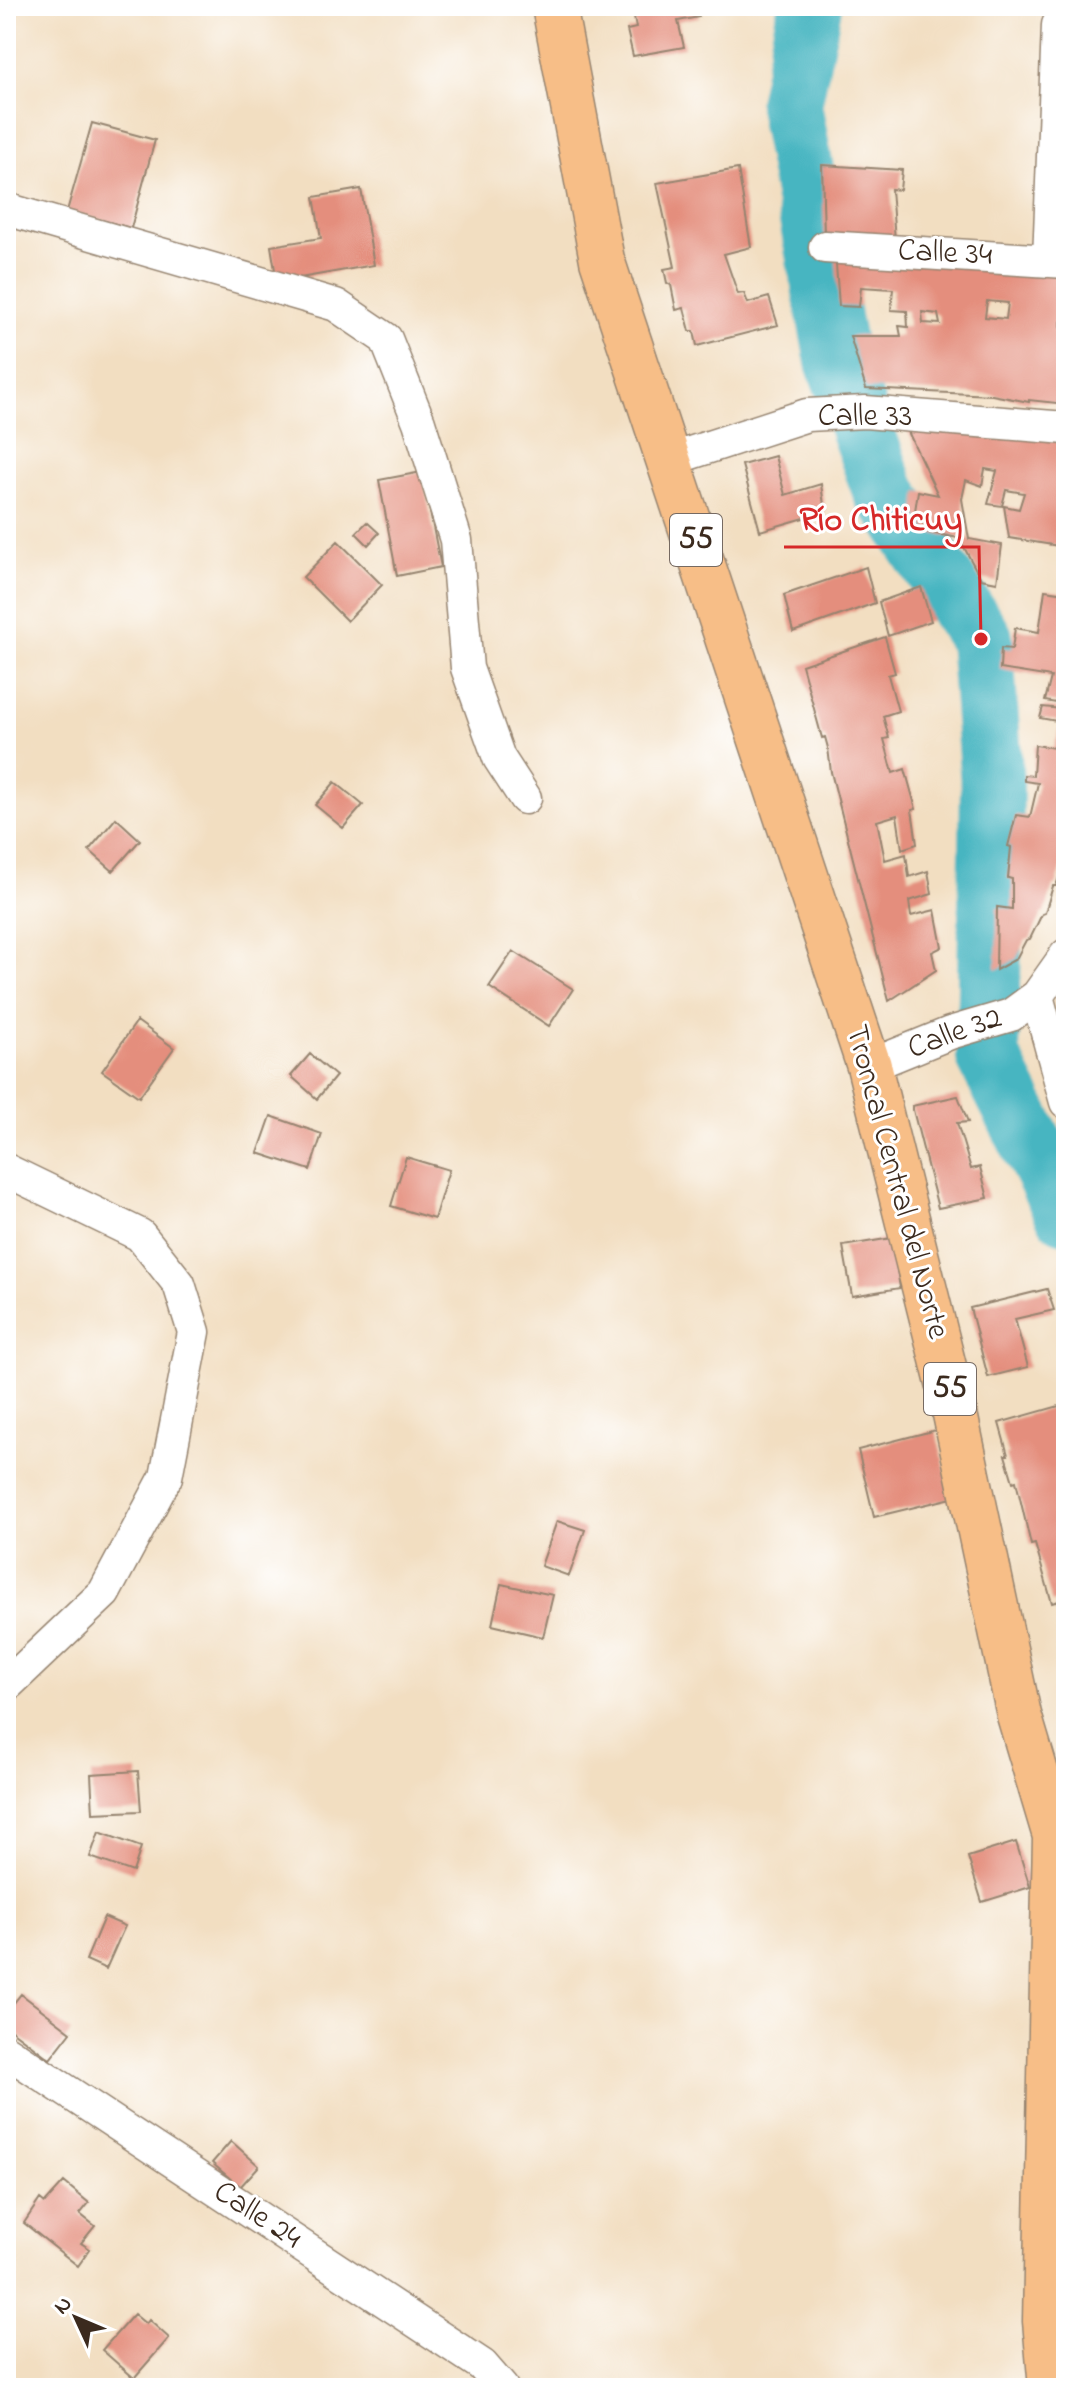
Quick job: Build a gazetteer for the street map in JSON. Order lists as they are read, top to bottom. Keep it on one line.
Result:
{"streets":{"highway":["55","Troncal Central del Norte"],"street":["Calle 34","Calle 33","Calle 32","Calle 24"]},"crossings":[["Calle 33","Troncal Central del Norte"],["Calle 32","Troncal Central del Norte"]],"places":["Río Chiticuy"],"north":"top left"}
